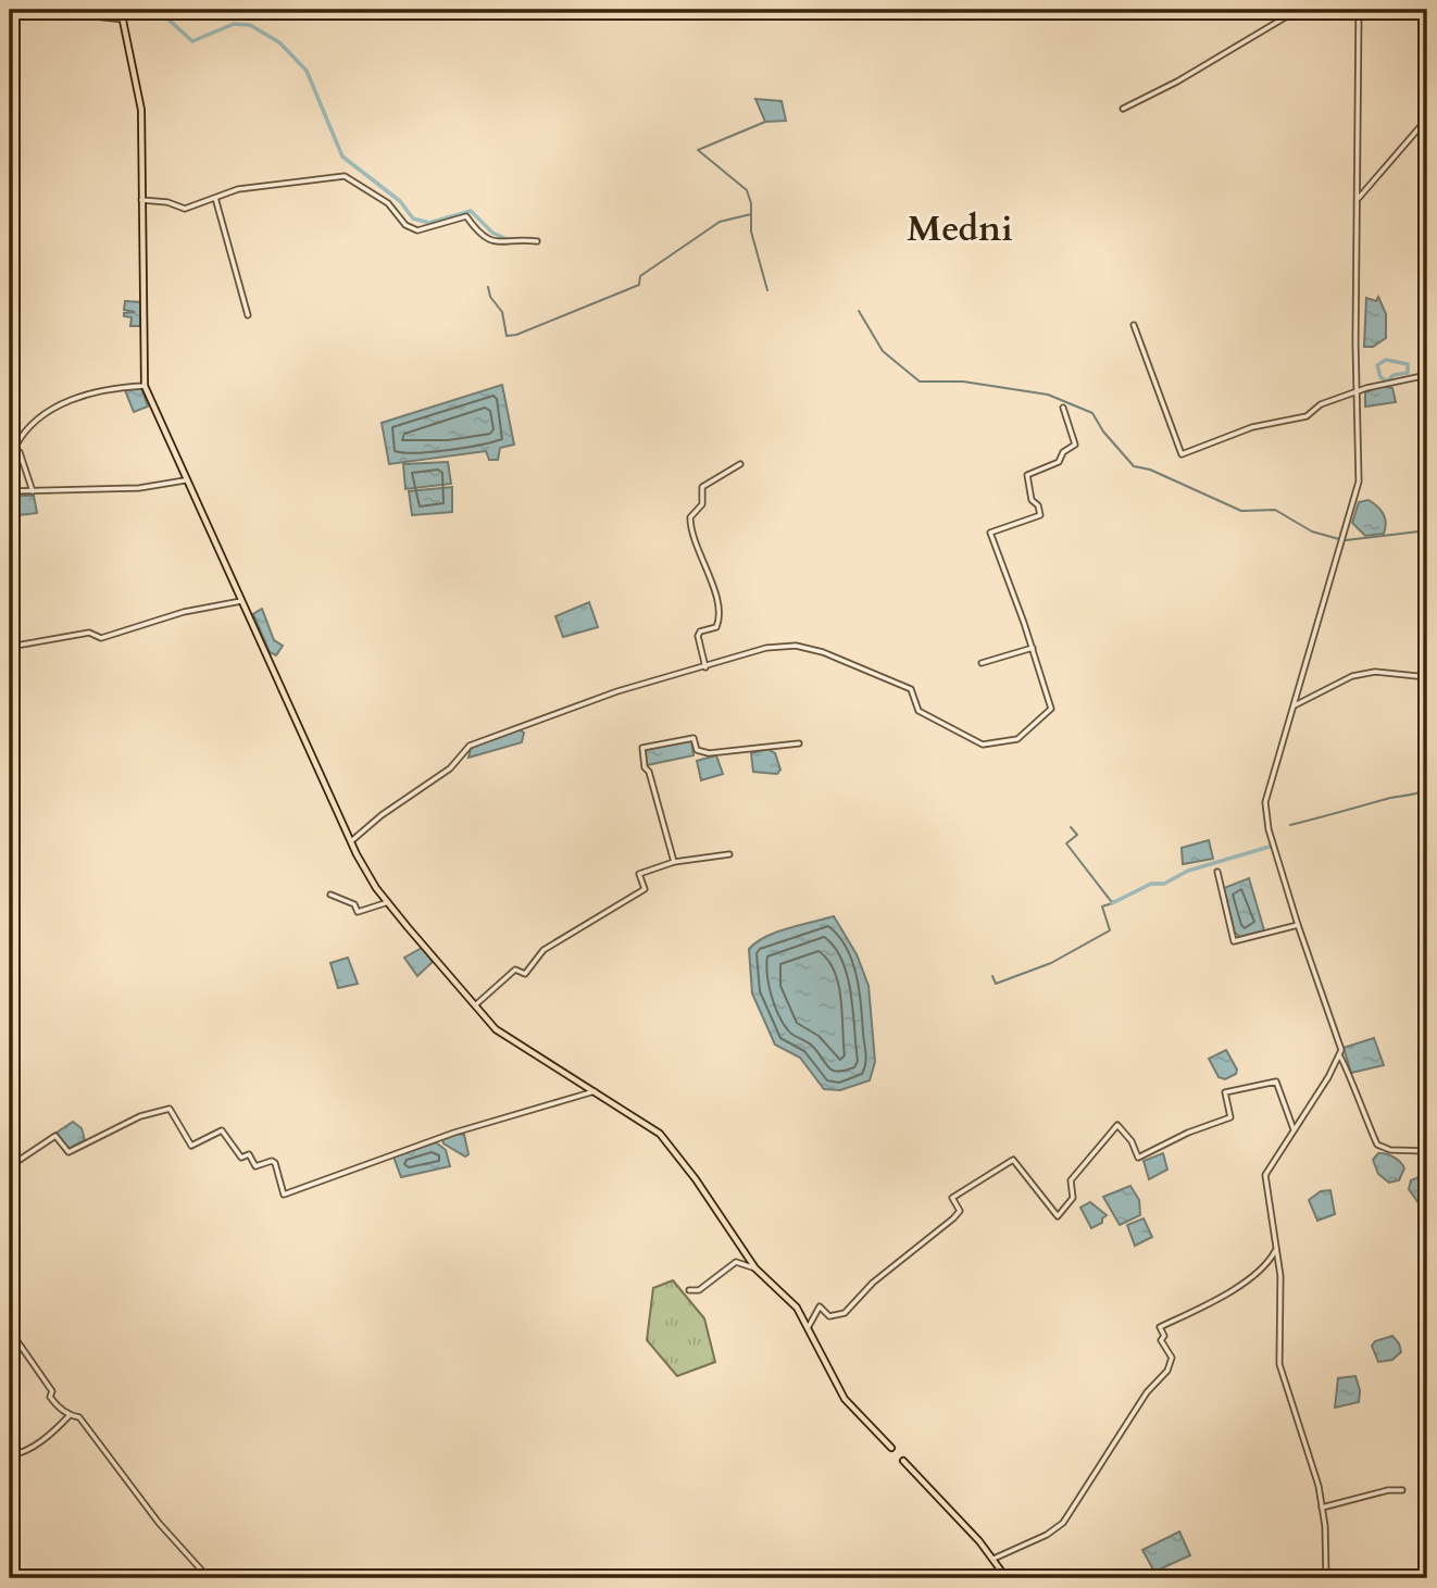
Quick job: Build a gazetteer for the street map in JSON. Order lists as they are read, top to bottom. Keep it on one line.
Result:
{"districts":["Medni"]}
